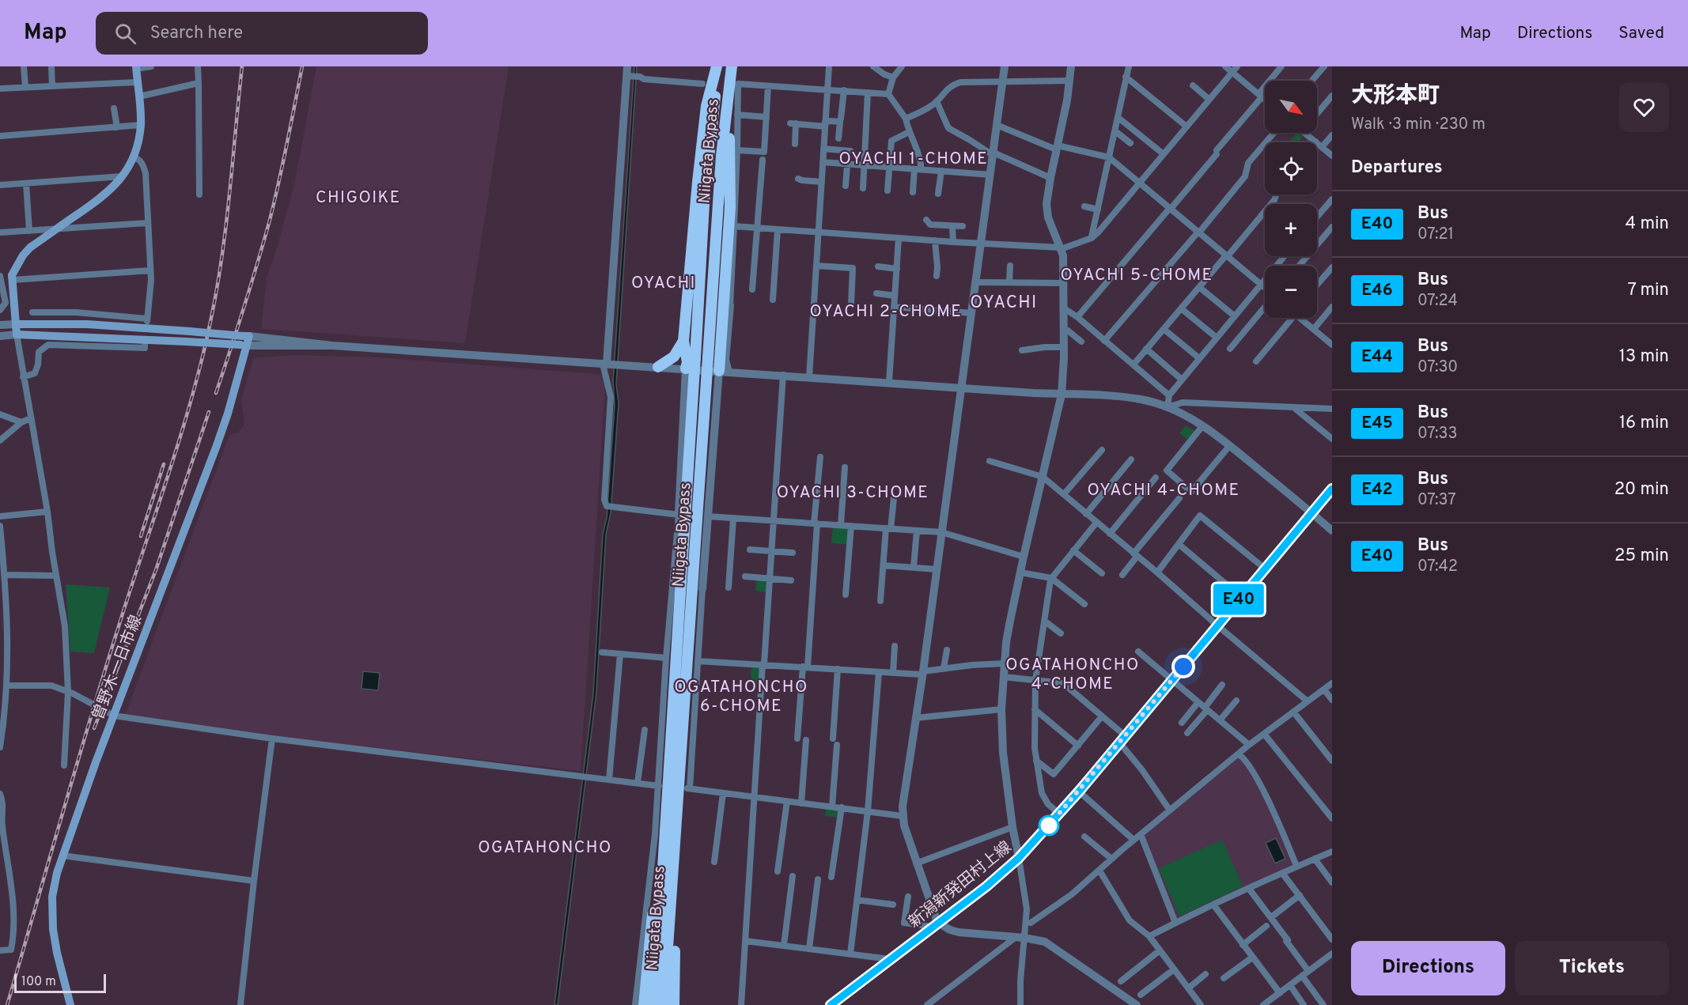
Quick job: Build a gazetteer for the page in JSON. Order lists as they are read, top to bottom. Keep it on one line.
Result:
{"streets":{"highway":["Niigata Bypass"],"main road":["曽野木一日市線","新潟新発田村上線"]},"districts":["OYACHI 1-CHOME","CHIGOIKE","OYACHI 5-CHOME","OYACHI","OYACHI","OYACHI 2-CHOME","OYACHI 4-CHOME","OYACHI 3-CHOME","OGATAHONCHO 4-CHOME","OGATAHONCHO 6-CHOME","OGATAHONCHO"],"lines":["bus line E40"],"scale_bar":"100 m","north":"bottom right","page":{"header":"Map","search":"Search here","nav":["Map","Directions","Saved"],"on_map":"E40","heading":[["大形本町","Walk · 3 min · 230 m"],"Departures"],"map_buttons":["+","−"],"list":[{"mark":"E40","name":"Bus","note":"07:21","value":"4 min"},{"mark":"E46","name":"Bus","note":"07:24","value":"7 min"},{"mark":"E44","name":"Bus","note":"07:30","value":"13 min"},{"mark":"E45","name":"Bus","note":"07:33","value":"16 min"},{"mark":"E42","name":"Bus","note":"07:37","value":"20 min"},{"mark":"E40","name":"Bus","note":"07:42","value":"25 min"}],"buttons":["Directions","Tickets"],"scale":"100 m"}}
